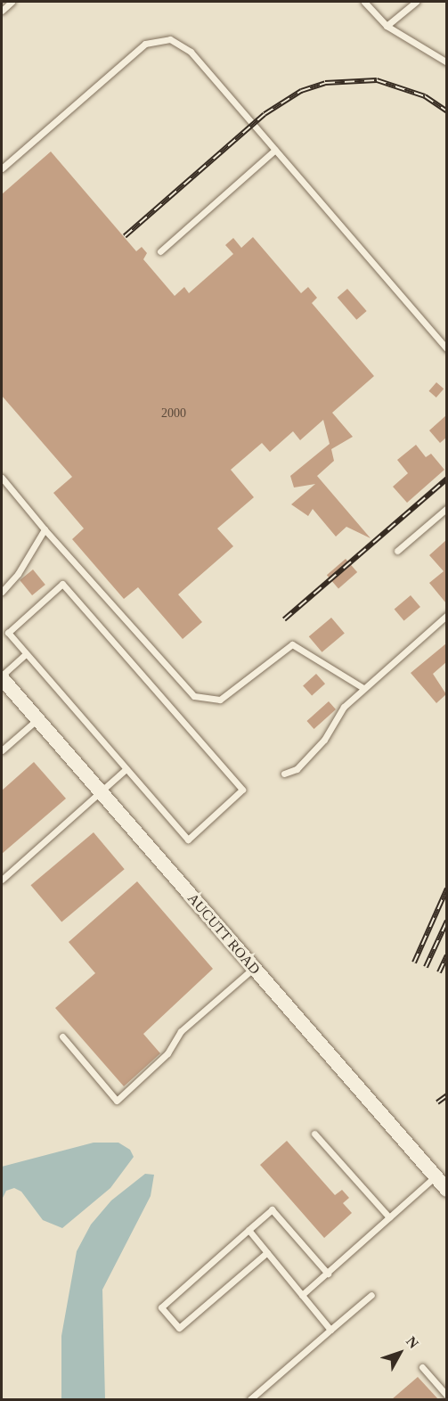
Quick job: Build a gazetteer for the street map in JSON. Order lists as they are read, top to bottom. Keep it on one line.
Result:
{"streets":{"street":["AUCUTT ROAD"]},"house_numbers":["2000"],"north":"top right"}
